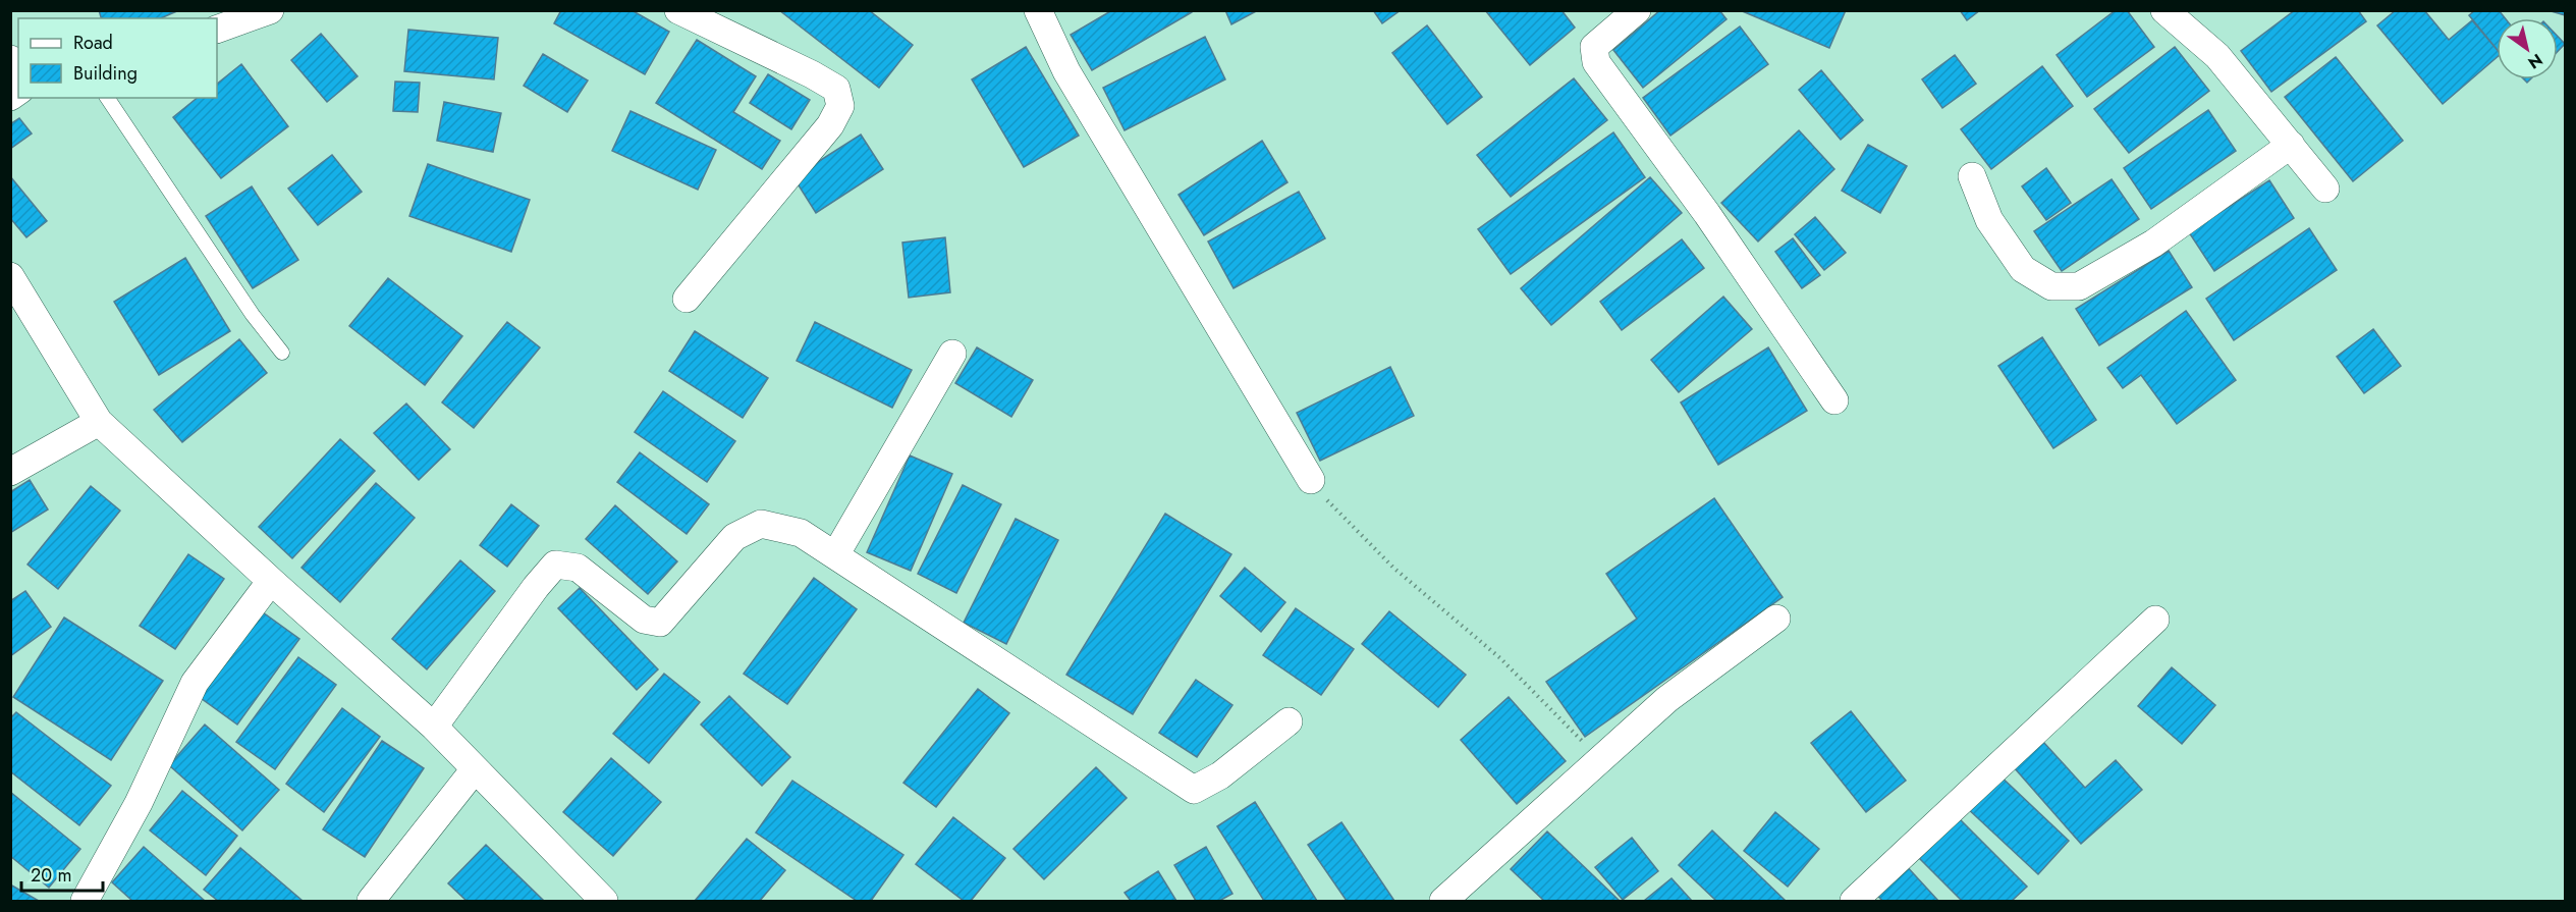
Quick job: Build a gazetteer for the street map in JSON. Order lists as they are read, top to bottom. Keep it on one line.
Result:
{"legend":["Road","Building"],"scale_bar":"20 m","north":"bottom right"}
